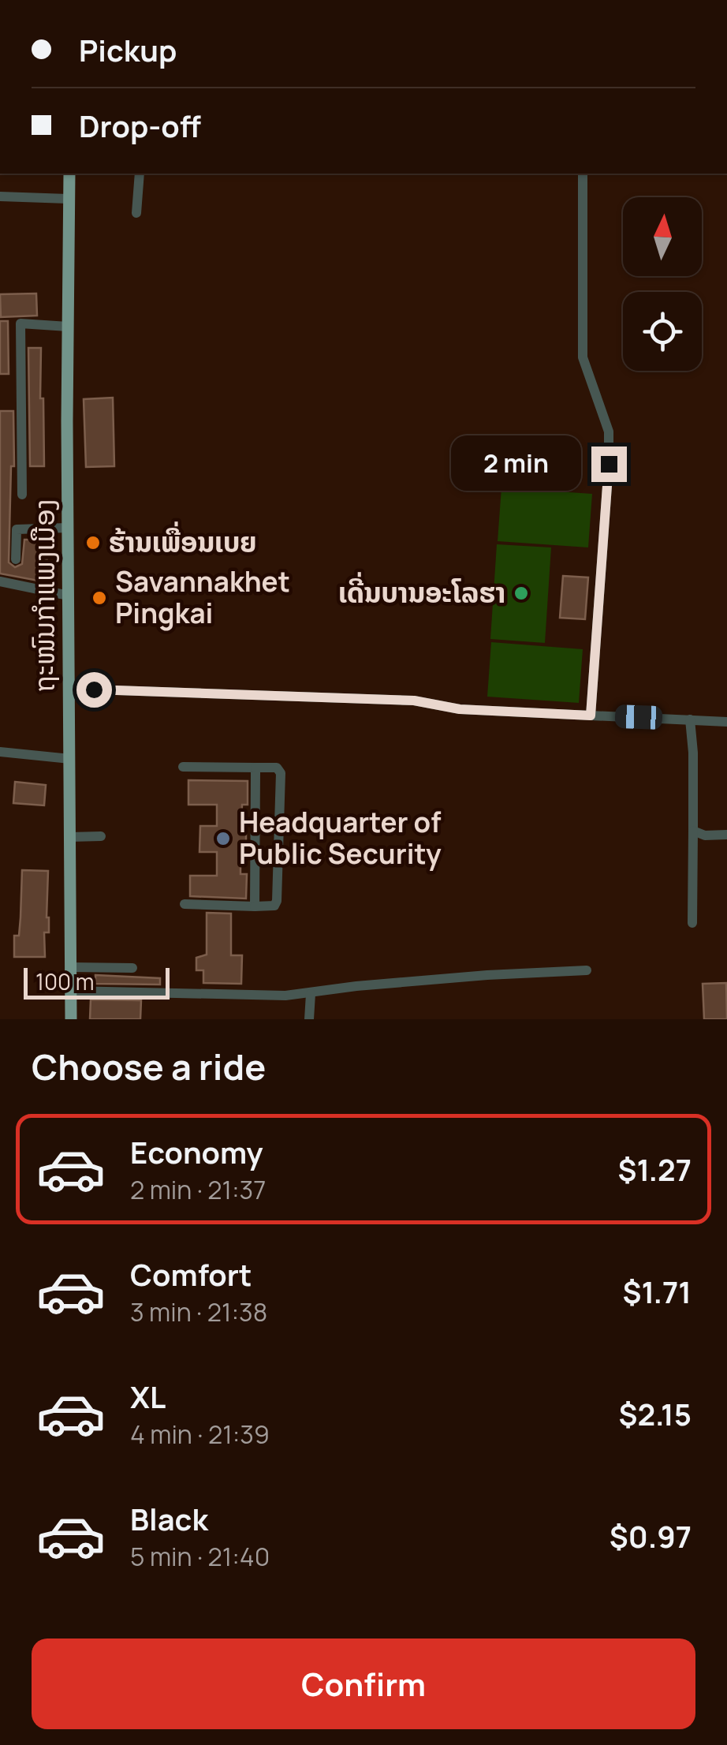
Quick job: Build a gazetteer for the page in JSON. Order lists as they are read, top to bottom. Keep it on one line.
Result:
{"streets":{"main road":["ຖະໜົນກຳແພງເມືອງ"]},"places":["ຮ້ານເພື່ອນເບຍ","ເດີ່ນບານອະໂລຮາ","Savannakhet Pingkai","Headquarter of Public Security"],"scale_bar":"100 m","north":"top","page":{"banner":["Pickup","Drop-off"],"bubble":"2 min","scale":"100 m","heading":"Choose a ride","list":[{"name":"Economy","note":"2 min · 21:37","value":"$1.27"},{"name":"Comfort","note":"3 min · 21:38","value":"$1.71"},{"name":"XL","note":"4 min · 21:39","value":"$2.15"},{"name":"Black","note":"5 min · 21:40","value":"$0.97"}],"buttons":"Confirm"}}
